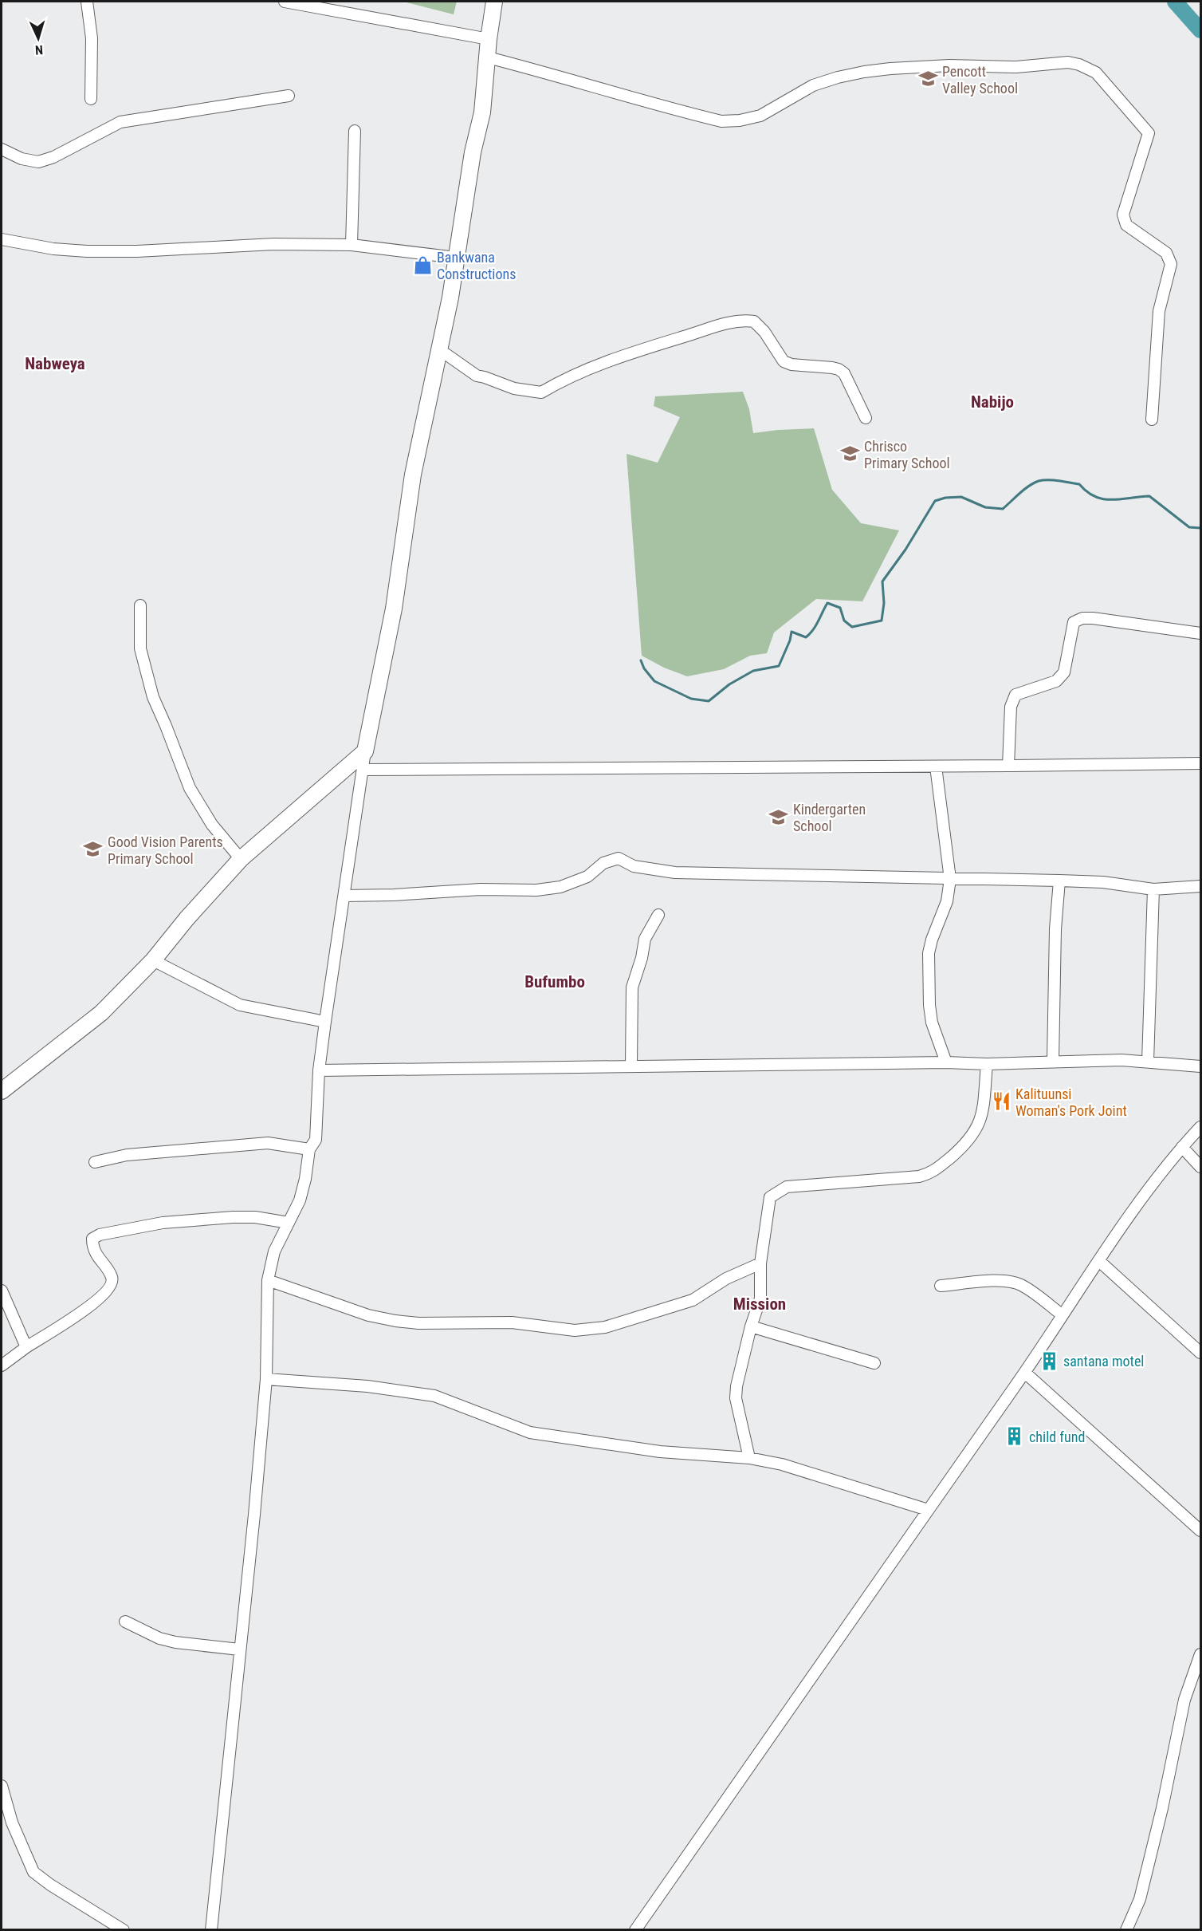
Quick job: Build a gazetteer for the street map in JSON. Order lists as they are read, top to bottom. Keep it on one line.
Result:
{"districts":["Nabweya","Nabijo","Bufumbo","Mission"],"places":{"school or university":["Pencott Valley School","Chrisco Primary School","Kindergarten School","Good Vision Parents Primary School"],"shop":["Bankwana Constructions"],"restaurant":["Kalituunsi Woman's Pork Joint"],"building":["santana motel","child fund"]},"north":"bottom"}
